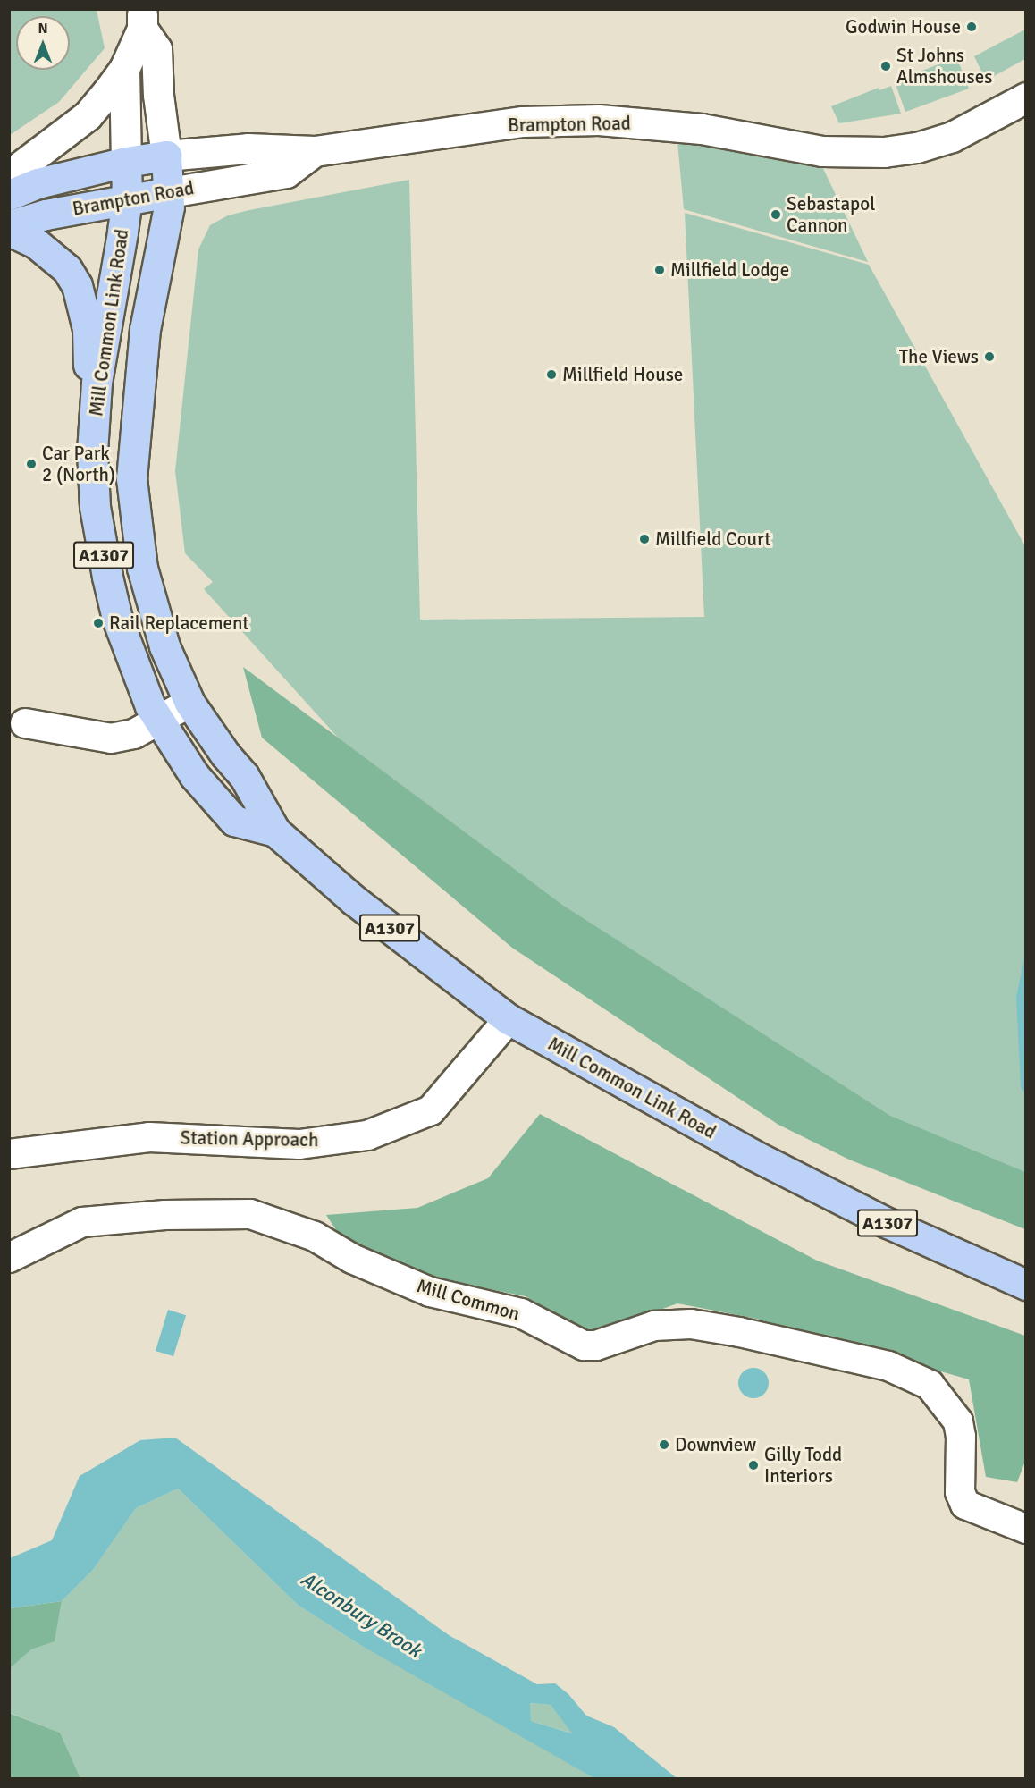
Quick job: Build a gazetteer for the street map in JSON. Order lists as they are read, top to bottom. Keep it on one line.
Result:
{"streets":{"main road":["Brampton Road","Mill Common Link Road","A1307"],"street":["Station Approach","Mill Common"]},"crossings":[["Brampton Road","Mill Common Link Road"],["Brampton Road","A1307"],["Mill Common Link Road","A1307"],["Mill Common Link Road","Station Approach"]],"water":["Alconbury Brook"],"places":["Godwin House","St Johns Almshouses","Sebastapol Cannon","Millfield Lodge","The Views","Millfield House","Car Park 2 (North)","Millfield Court","Rail Replacement","Downview","Gilly Todd Interiors"],"north":"top"}
